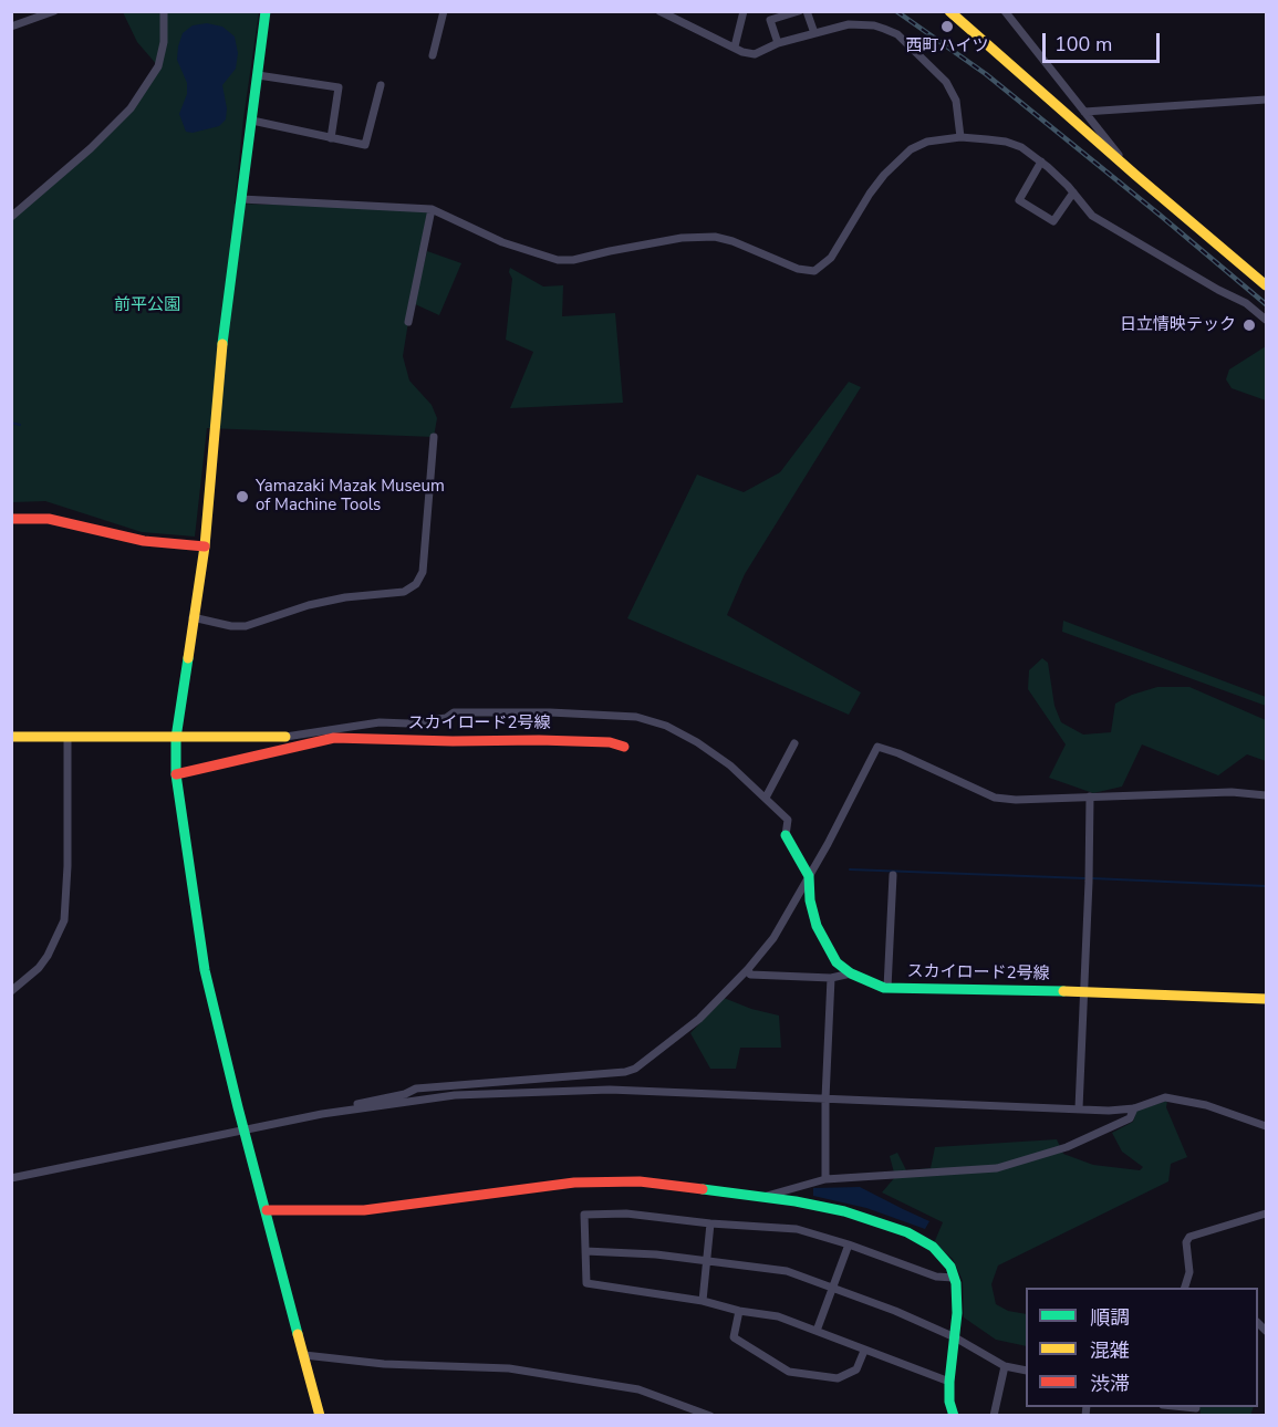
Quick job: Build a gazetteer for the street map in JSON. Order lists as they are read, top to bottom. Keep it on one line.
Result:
{"streets":{"street":["スカイロード2号線"]},"parks":["前平公園"],"places":["西町ハイツ","日立情映テック","Yamazaki Mazak Museum of Machine Tools"],"legend":["順調","混雑","渋滞"],"scale_bar":"100 m"}
